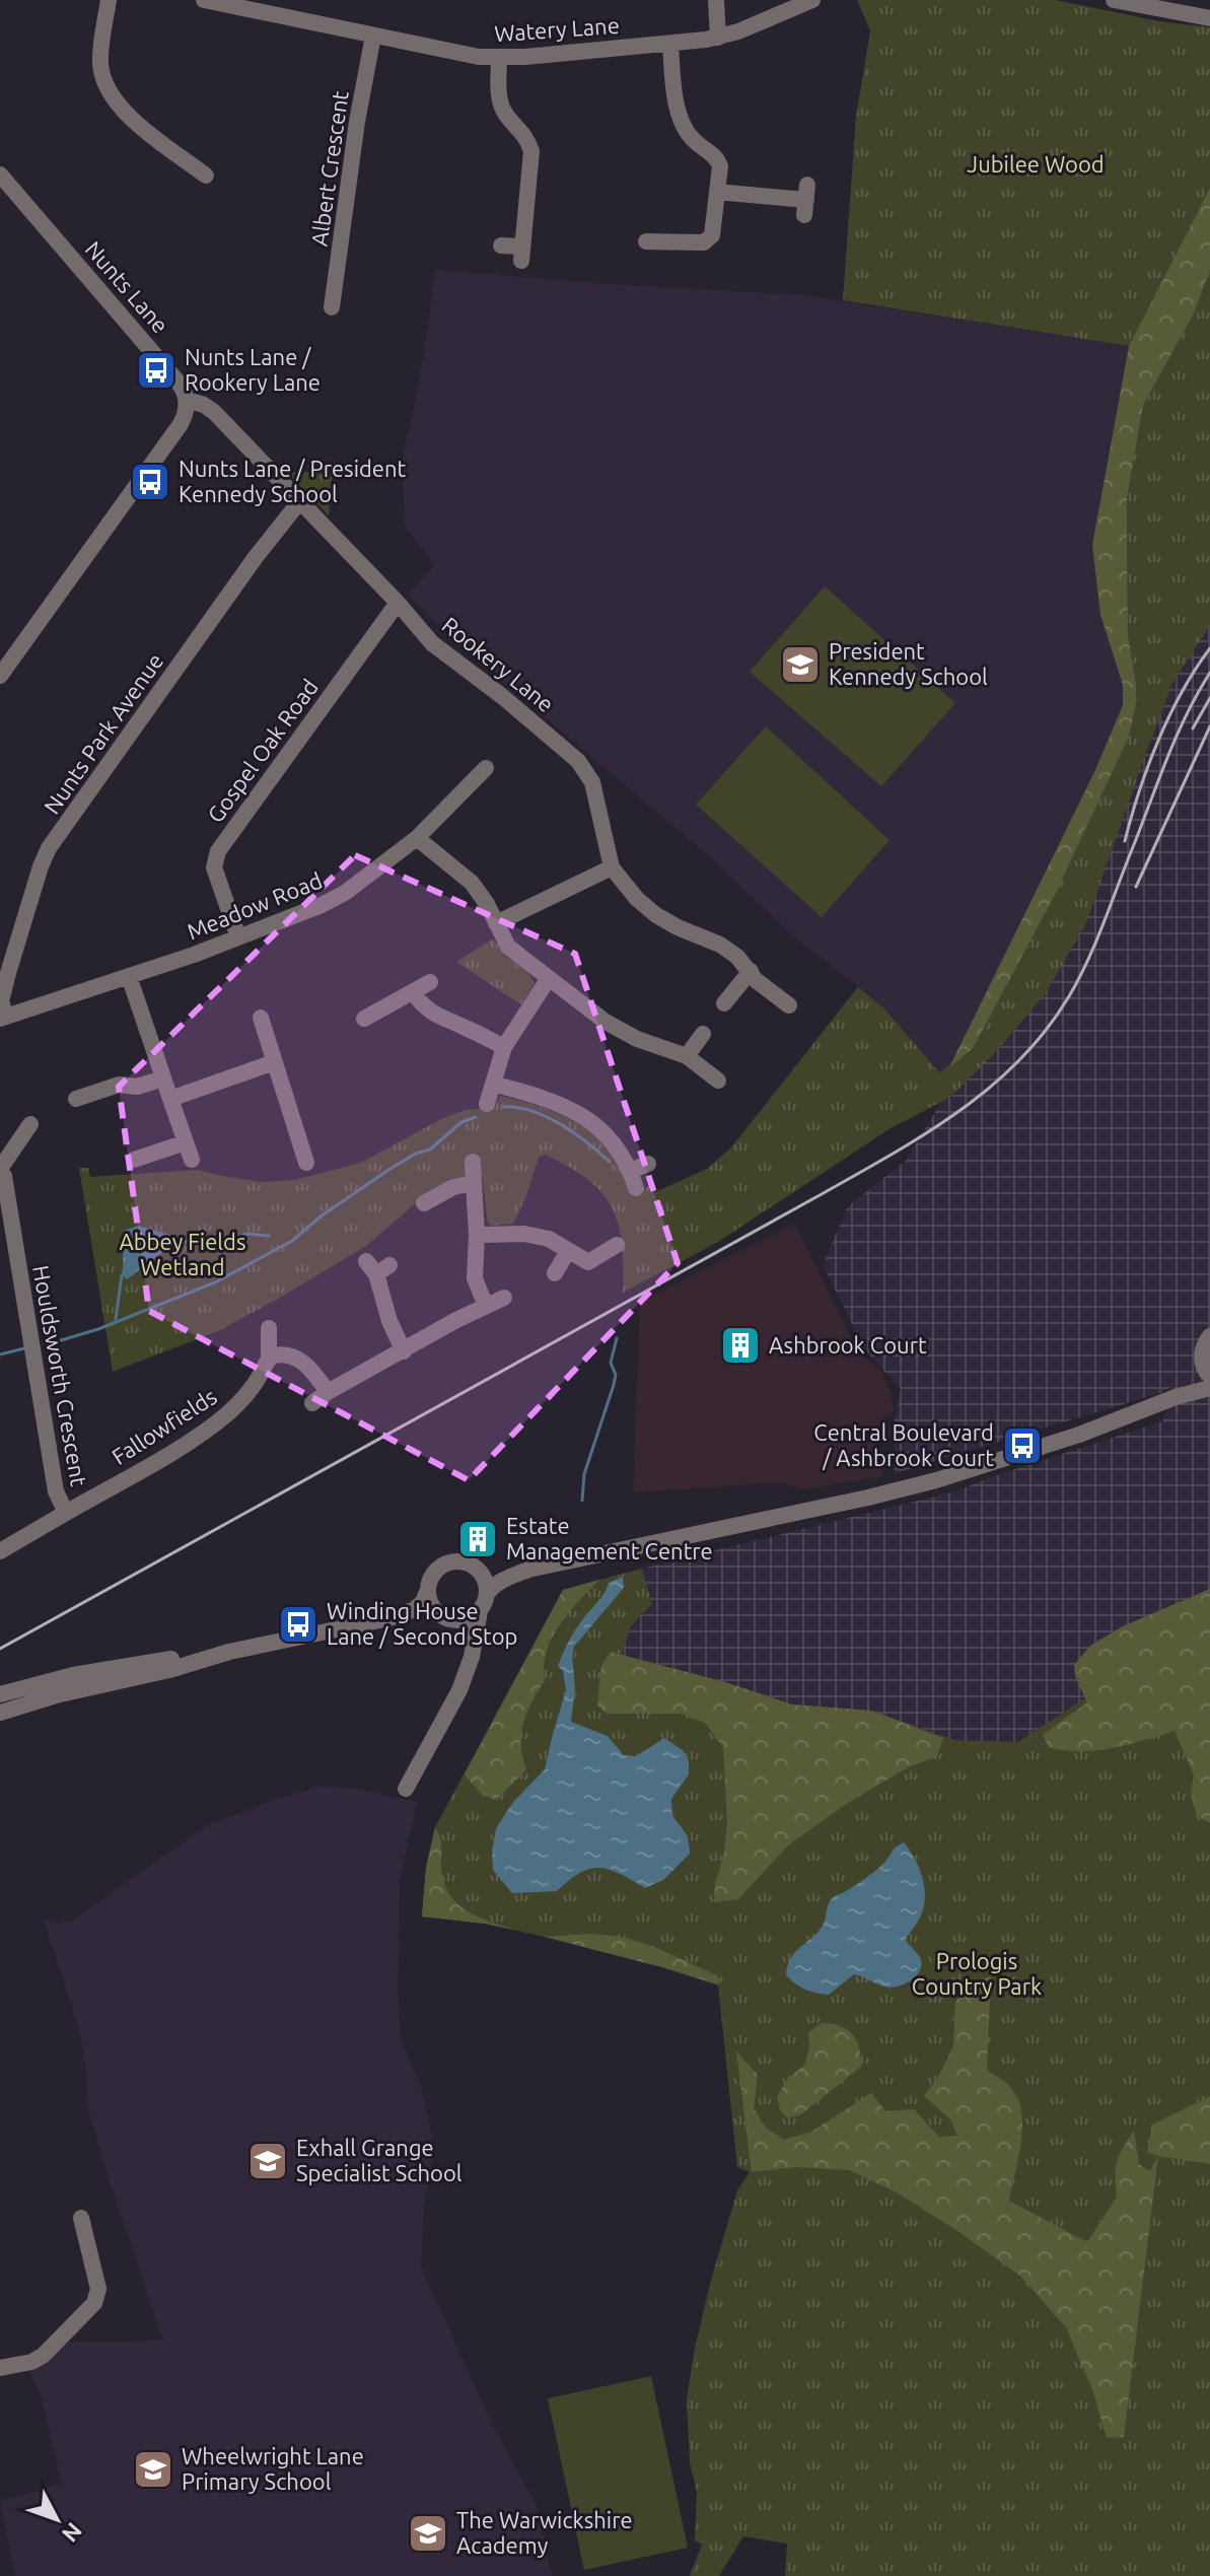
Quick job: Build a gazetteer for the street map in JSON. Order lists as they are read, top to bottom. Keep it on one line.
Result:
{"streets":{"street":["Watery Lane","Albert Crescent","Nunts Lane","Rookery Lane","Nunts Park Avenue","Gospel Oak Road","Meadow Road","Houldsworth Crescent","Fallowfields"]},"crossings":[["Watery Lane","Albert Crescent"],["Nunts Lane","Rookery Lane"],["Rookery Lane","Nunts Park Avenue"],["Rookery Lane","Gospel Oak Road"],["Nunts Park Avenue","Meadow Road"],["Gospel Oak Road","Meadow Road"],["Houldsworth Crescent","Fallowfields"]],"parks":["Jubilee Wood","Abbey Fields Wetland","Prologis Country Park"],"places":{"bus stop":["Nunts Lane / Rookery Lane","Nunts Lane / President Kennedy School","Central Boulevard / Ashbrook Court","Winding House Lane / Second Stop"],"school or university":["President Kennedy School","Exhall Grange Specialist School","Wheelwright Lane Primary School","The Warwickshire Academy"],"building":["Ashbrook Court","Estate Management Centre"]},"north":"bottom right"}
